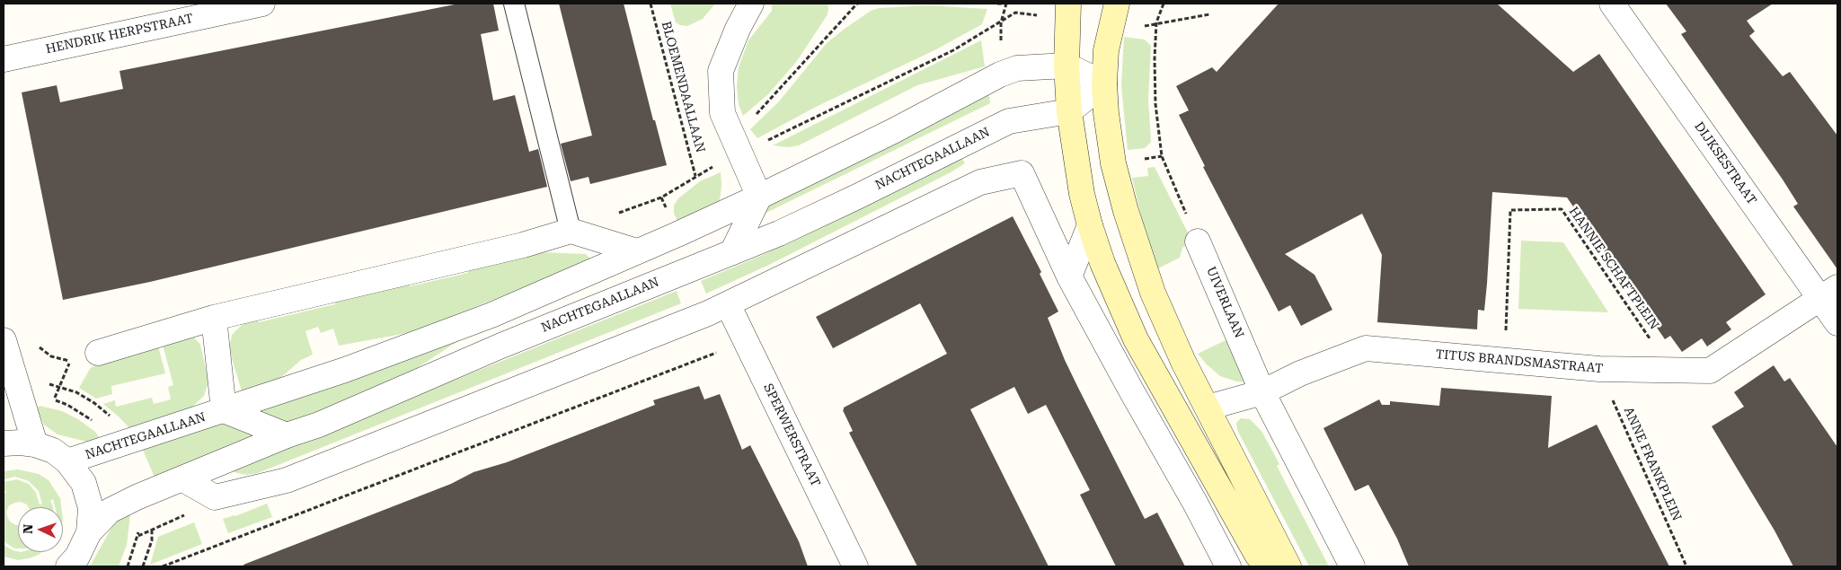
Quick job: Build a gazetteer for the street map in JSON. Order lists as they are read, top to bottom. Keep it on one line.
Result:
{"streets":{"street":["HENDRIK HERPSTRAAT","NACHTEGAALLAAN","DIJKSESTRAAT","UIVERLAAN","TITUS BRANDSMASTRAAT","SPERWERSTRAAT"],"path":["BLOEMENDAALLAAN","HANNIE SCHAFTPLEIN","ANNE FRANKPLEIN"]},"crossings":[["DIJKSESTRAAT","TITUS BRANDSMASTRAAT"],["HANNIE SCHAFTPLEIN","TITUS BRANDSMASTRAAT"],["UIVERLAAN","TITUS BRANDSMASTRAAT"],["TITUS BRANDSMASTRAAT","ANNE FRANKPLEIN"]],"north":"left"}
